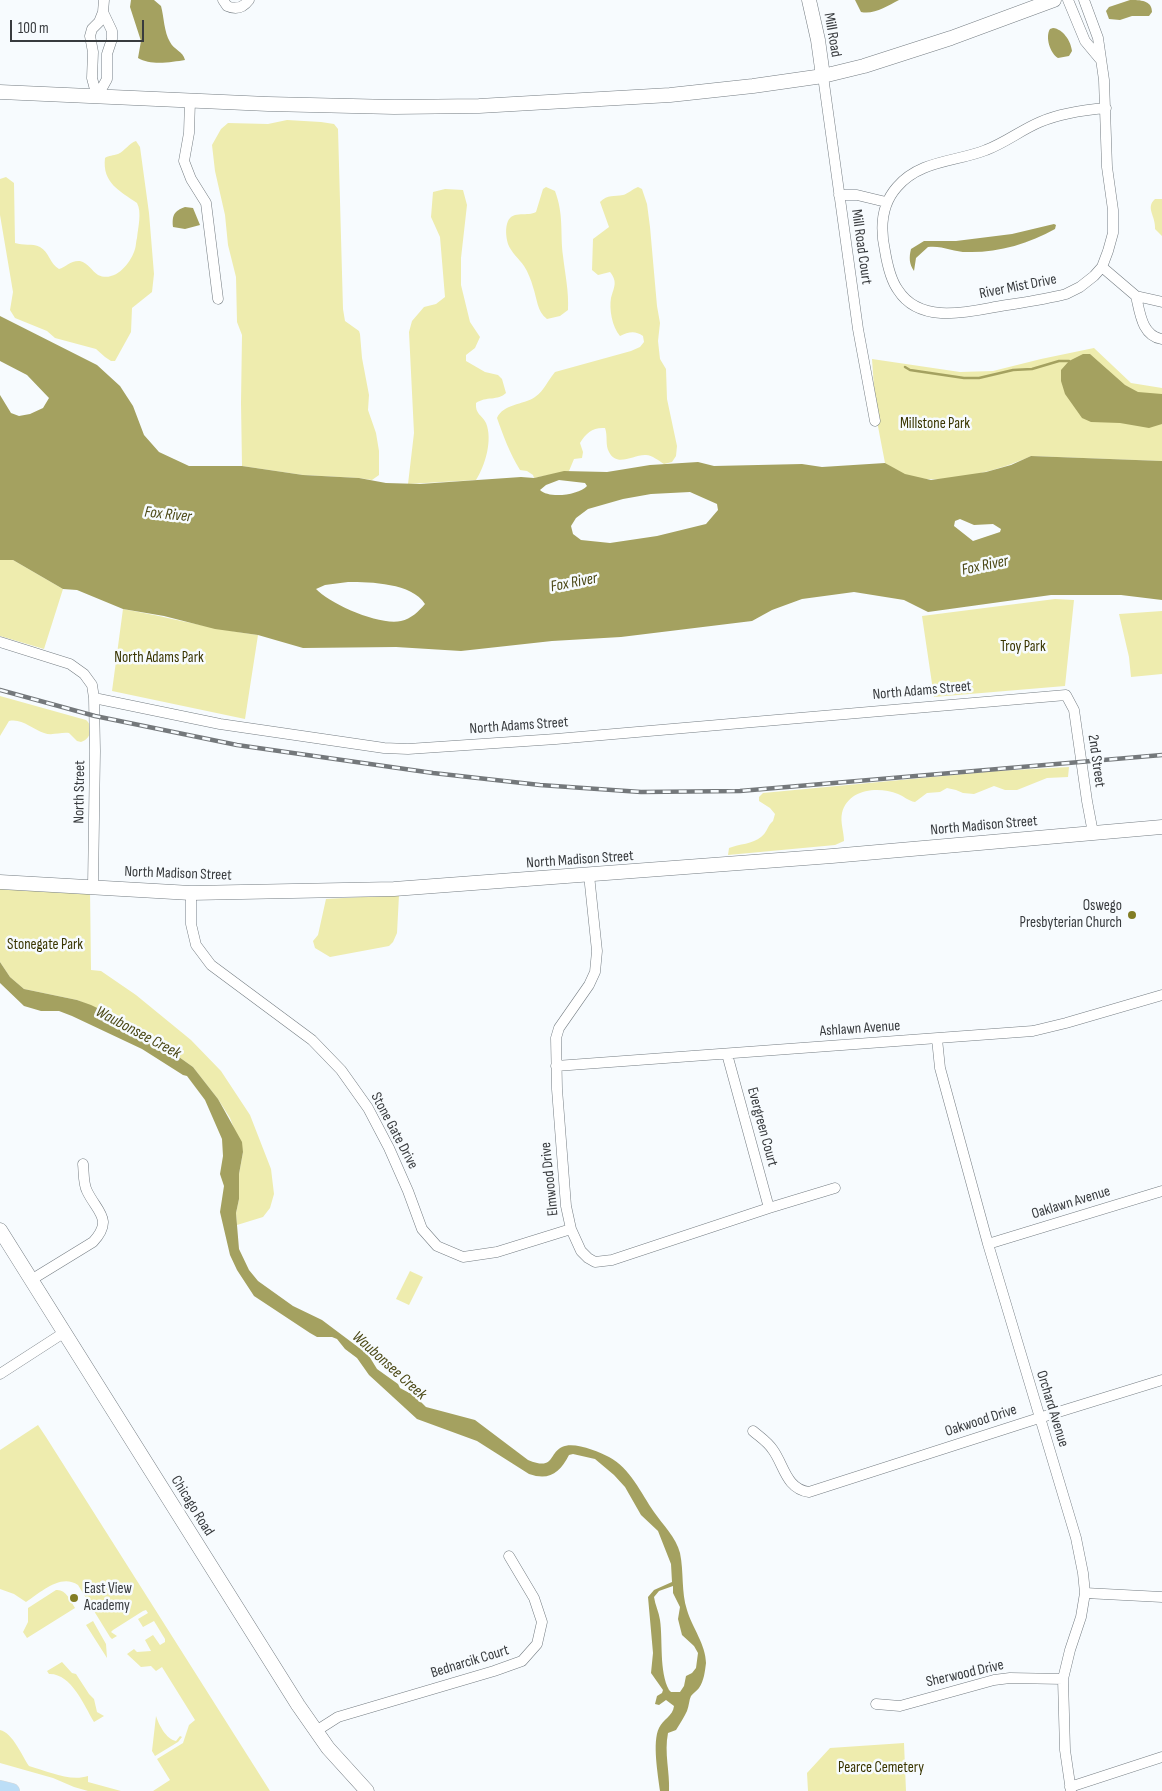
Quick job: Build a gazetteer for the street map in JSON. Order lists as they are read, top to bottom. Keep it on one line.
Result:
{"streets":{"main road":["Mill Road","North Madison Street","Chicago Road"],"street":["Mill Road Court","River Mist Drive","North Adams Street","2nd Street","North Street","Ashlawn Avenue","Evergreen Court","Stone Gate Drive","Elmwood Drive","Oaklawn Avenue","Orchard Avenue","Oakwood Drive","Bednarcik Court","Sherwood Drive"]},"crossings":[["Mill Road","Mill Road Court"],["North Adams Street","2nd Street"],["North Adams Street","North Street"],["2nd Street","North Madison Street"],["North Street","North Madison Street"],["North Madison Street","Stone Gate Drive"],["North Madison Street","Elmwood Drive"],["Ashlawn Avenue","Evergreen Court"],["Ashlawn Avenue","Elmwood Drive"],["Ashlawn Avenue","Orchard Avenue"],["Evergreen Court","Elmwood Drive"],["Stone Gate Drive","Elmwood Drive"],["Oaklawn Avenue","Orchard Avenue"],["Orchard Avenue","Oakwood Drive"],["Orchard Avenue","Sherwood Drive"],["Chicago Road","Bednarcik Court"]],"water":["Fox River","Waubonsee Creek"],"parks":["Millstone Park","Troy Park","North Adams Park","Stonegate Park","Pearce Cemetery"],"places":["Oswego Presbyterian Church","East View Academy"],"scale_bar":"100 m"}
